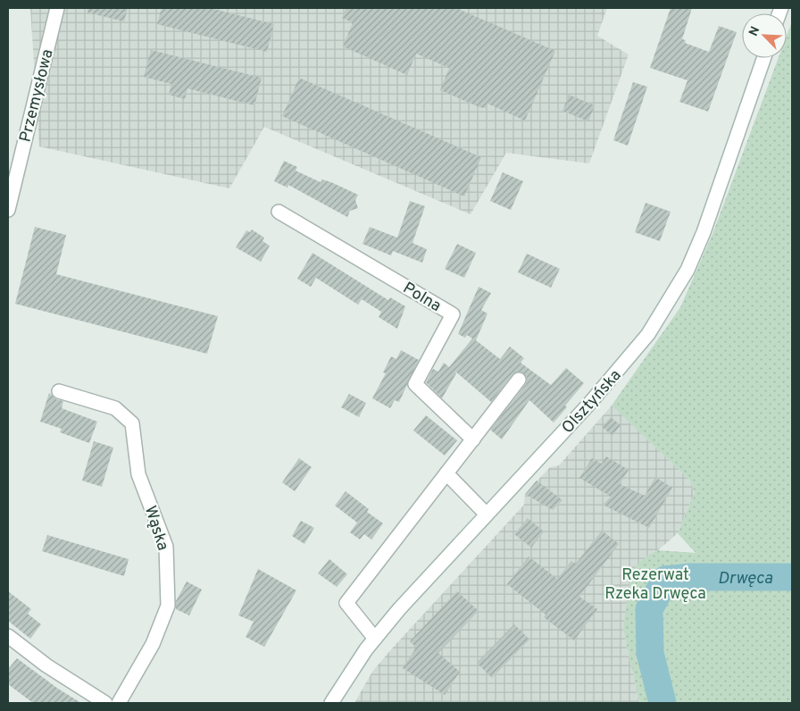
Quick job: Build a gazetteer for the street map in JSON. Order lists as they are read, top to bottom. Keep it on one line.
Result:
{"streets":{"street":["Przemysłowa","Polna","Olsztyńska","Wąska"]},"water":["Drwęca"],"parks":["Rezerwat Rzeka Drwęca"],"north":"top left"}
